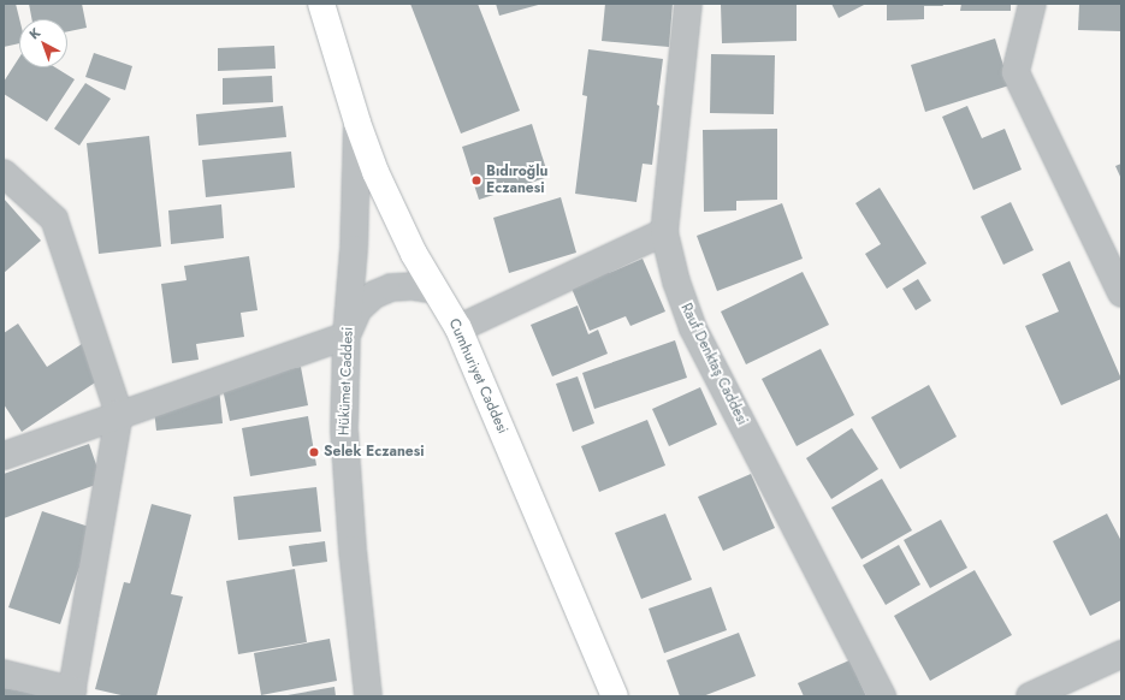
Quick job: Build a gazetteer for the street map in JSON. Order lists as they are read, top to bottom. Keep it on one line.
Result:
{"streets":{"main road":["Cumhuriyet Caddesi"],"street":["Rauf Denktaş Caddesi","Hükümet Caddesi"]},"crossings":[["Cumhuriyet Caddesi","Hükümet Caddesi"]],"places":["Bıdıroğlu Eczanesi","Selek Eczanesi"],"north":"top left"}
